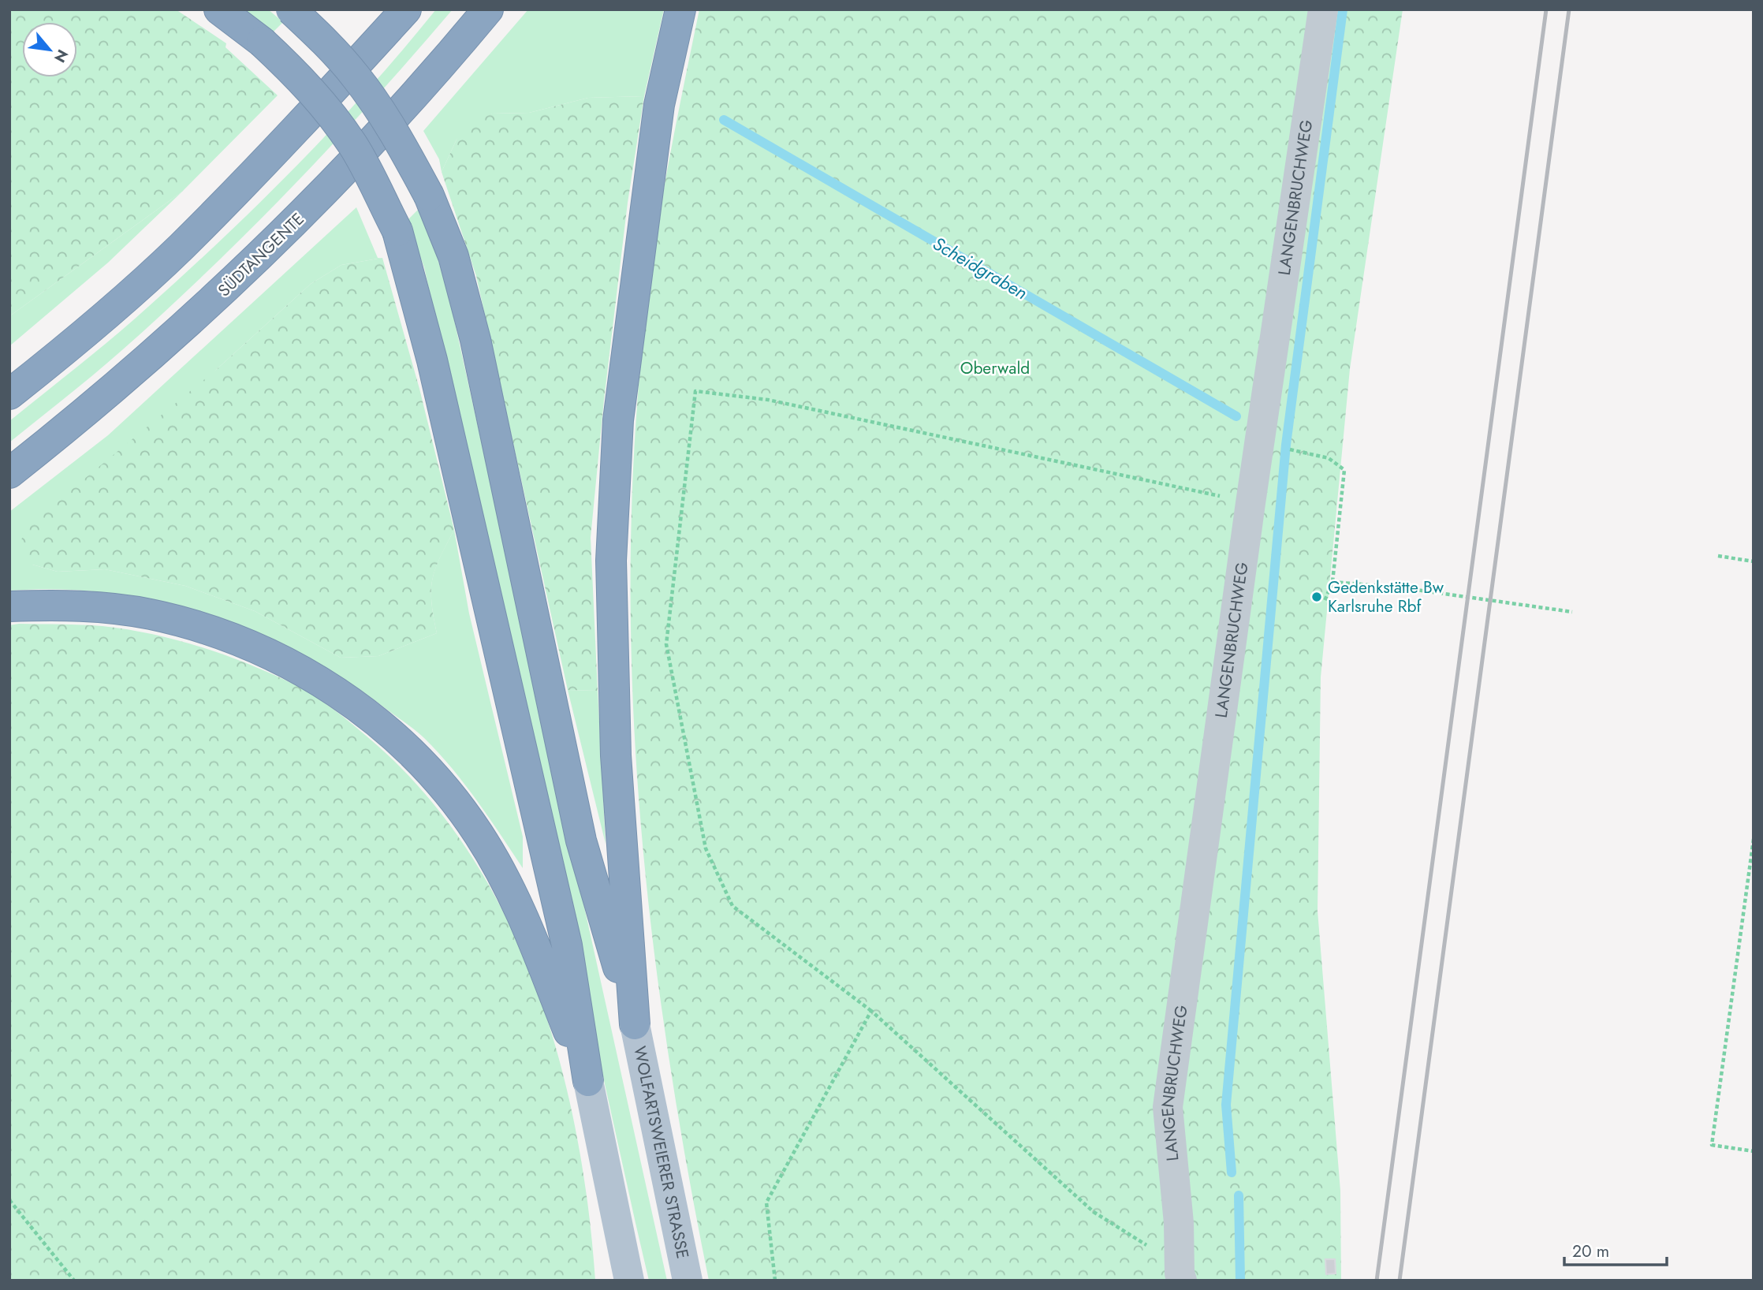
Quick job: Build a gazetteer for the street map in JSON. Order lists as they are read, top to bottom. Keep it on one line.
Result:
{"streets":{"highway":["SÜDTANGENTE"],"main road":["WOLFARTSWEIERER STRASSE"],"lane":["LANGENBRUCHWEG"]},"water":["Scheidgraben"],"parks":["Oberwald"],"places":["Gedenkstätte Bw Karlsruhe Rbf"],"scale_bar":"20 m","north":"bottom right"}
